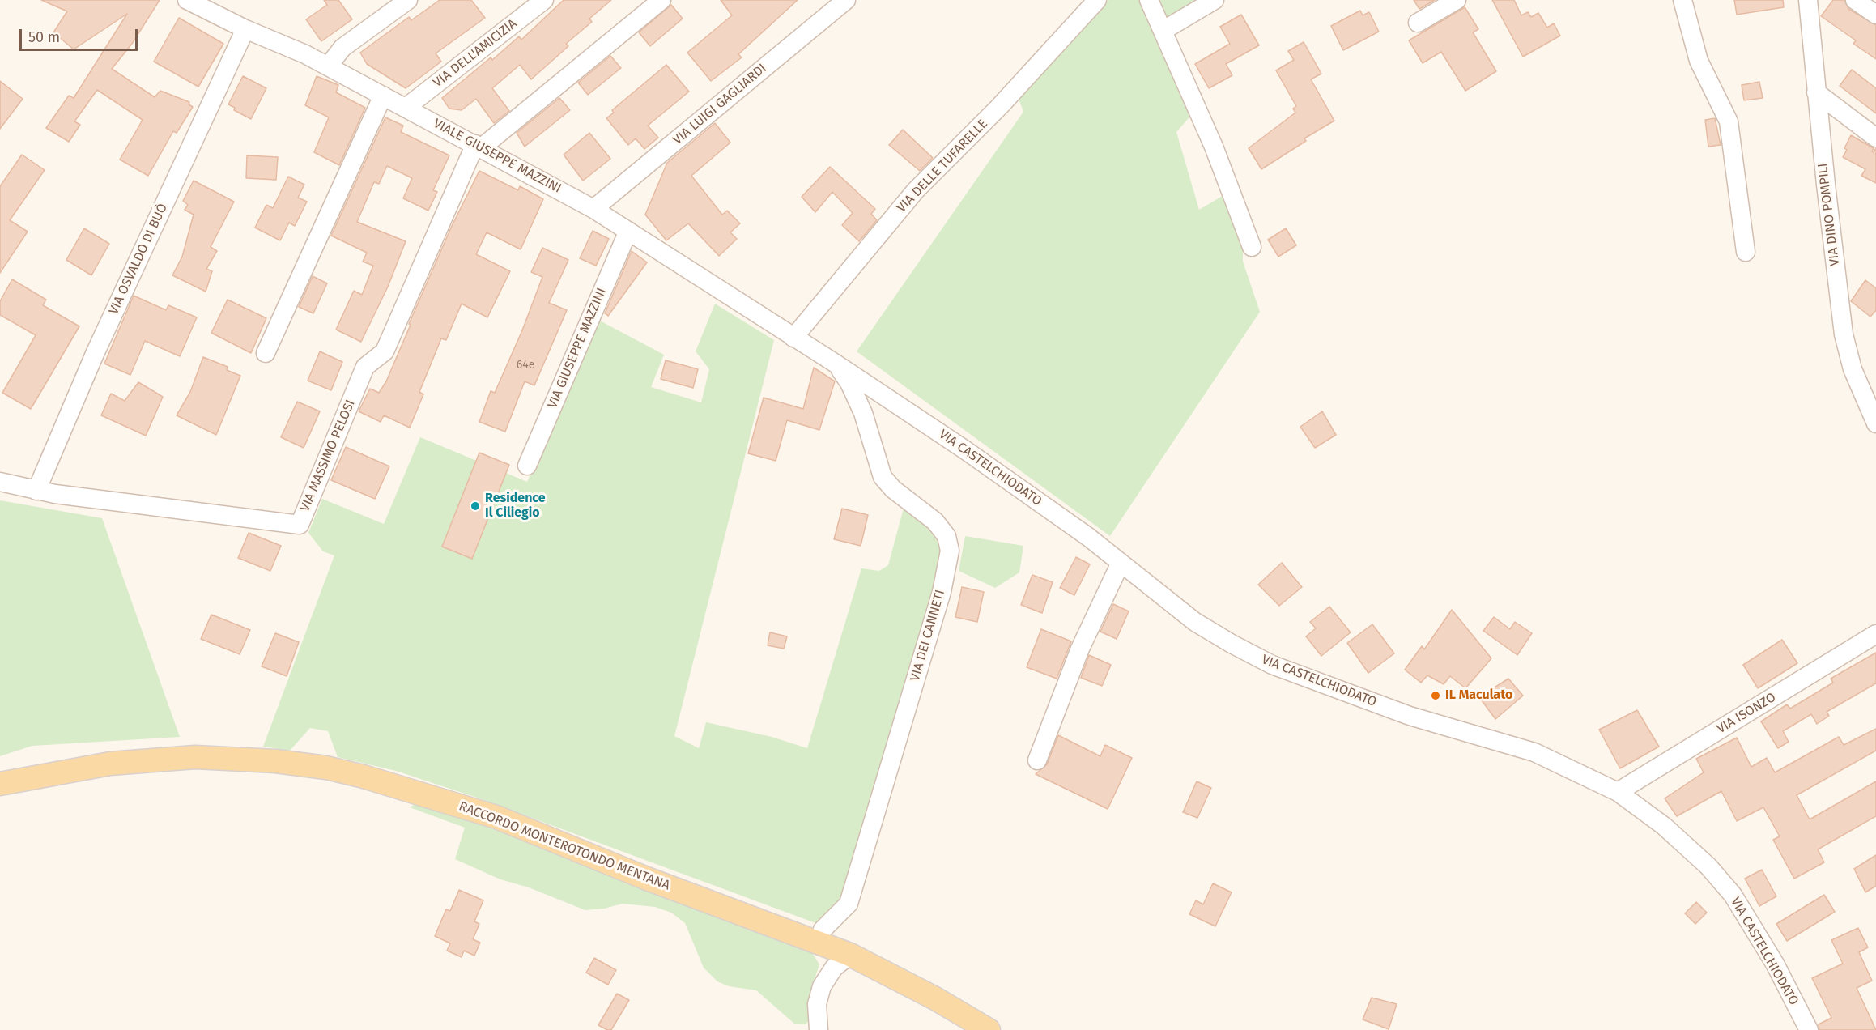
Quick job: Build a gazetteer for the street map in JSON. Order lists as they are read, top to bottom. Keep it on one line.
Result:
{"streets":{"main road":["RACCORDO MONTEROTONDO MENTANA"],"street":["VIA DELL'AMICIZIA","VIA LUIGI GAGLIARDI","VIALE GIUSEPPE MAZZINI","VIA DELLE TUFARELLE","VIA DINO POMPILI","VIA OSVALDO DI BUÒ","VIA GIUSEPPE MAZZINI","VIA MASSIMO PELOSI","VIA CASTELCHIODATO","VIA DEI CANNETI","VIA ISONZO"]},"crossings":[["VIA DELL'AMICIZIA","VIALE GIUSEPPE MAZZINI"],["VIA LUIGI GAGLIARDI","VIALE GIUSEPPE MAZZINI"],["VIALE GIUSEPPE MAZZINI","VIA DELLE TUFARELLE"],["VIALE GIUSEPPE MAZZINI","VIA OSVALDO DI BUÒ"],["VIALE GIUSEPPE MAZZINI","VIA GIUSEPPE MAZZINI"],["VIALE GIUSEPPE MAZZINI","VIA MASSIMO PELOSI"],["VIALE GIUSEPPE MAZZINI","VIA CASTELCHIODATO"],["VIA DELLE TUFARELLE","VIA CASTELCHIODATO"],["VIA OSVALDO DI BUÒ","VIA MASSIMO PELOSI"],["VIA CASTELCHIODATO","VIA DEI CANNETI"],["VIA CASTELCHIODATO","VIA ISONZO"]],"places":["Residence Il Ciliegio","IL Maculato"],"house_numbers":["64e"],"scale_bar":"50 m"}
